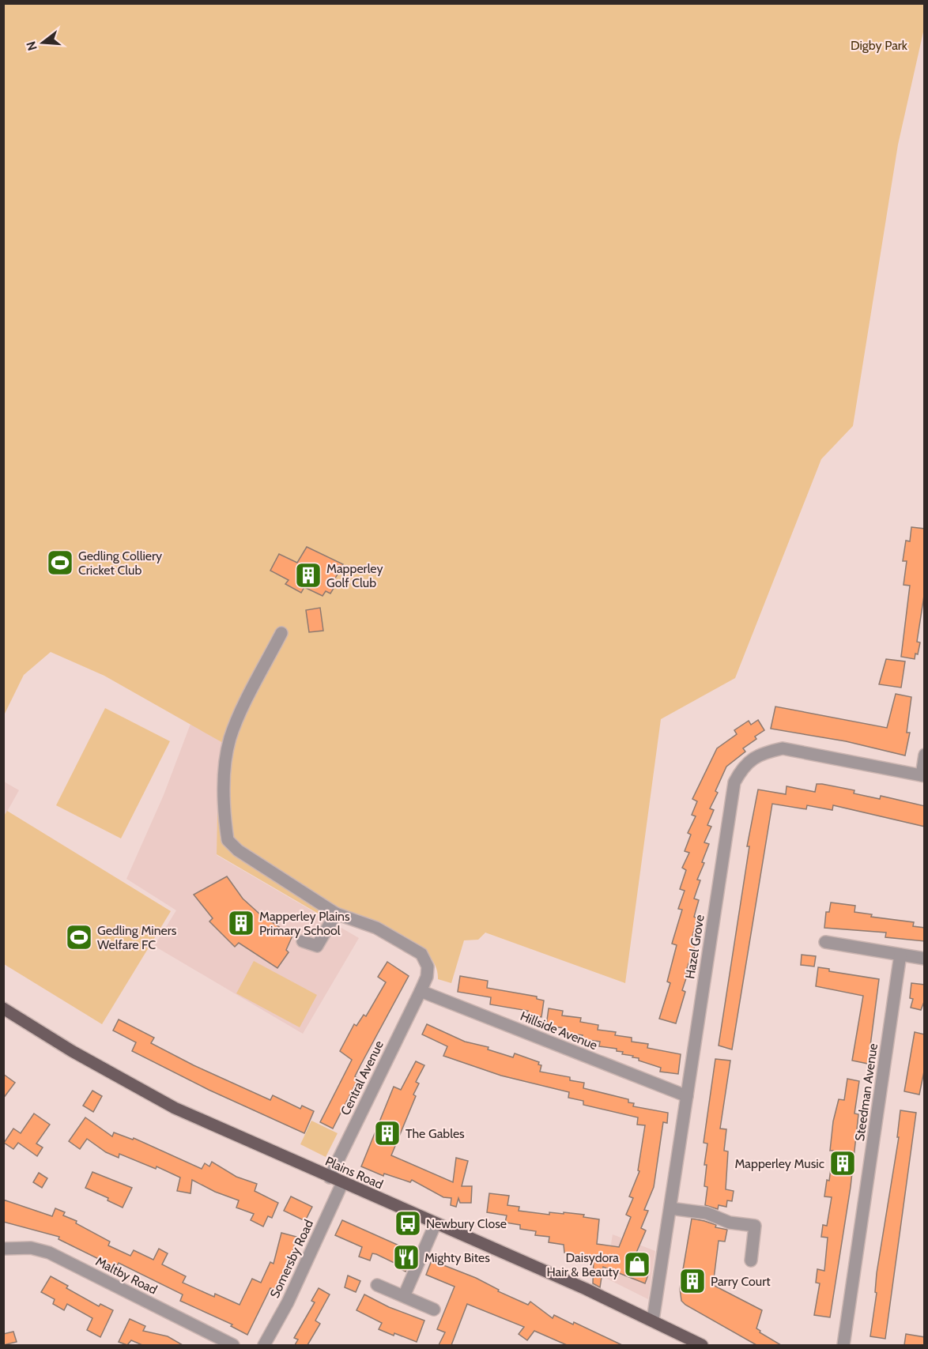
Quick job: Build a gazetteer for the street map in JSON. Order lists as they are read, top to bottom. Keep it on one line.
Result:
{"streets":{"main road":["Plains Road"],"street":["Hazel Grove","Hillside Avenue","Central Avenue","Steedman Avenue","Somersby Road","Maltby Road"]},"crossings":[["Hazel Grove","Hillside Avenue"],["Hazel Grove","Plains Road"],["Hillside Avenue","Central Avenue"],["Central Avenue","Plains Road"],["Plains Road","Somersby Road"]],"parks":["Digby Park"],"places":{"sports":["Gedling Colliery Cricket Club","Gedling Miners Welfare FC"],"building":["Mapperley Golf Club","Mapperley Plains Primary School","The Gables","Mapperley Music","Parry Court"],"bus stop":["Newbury Close"],"restaurant":["Mighty Bites"],"shop":["Daisydora Hair & Beauty"]},"north":"left"}
